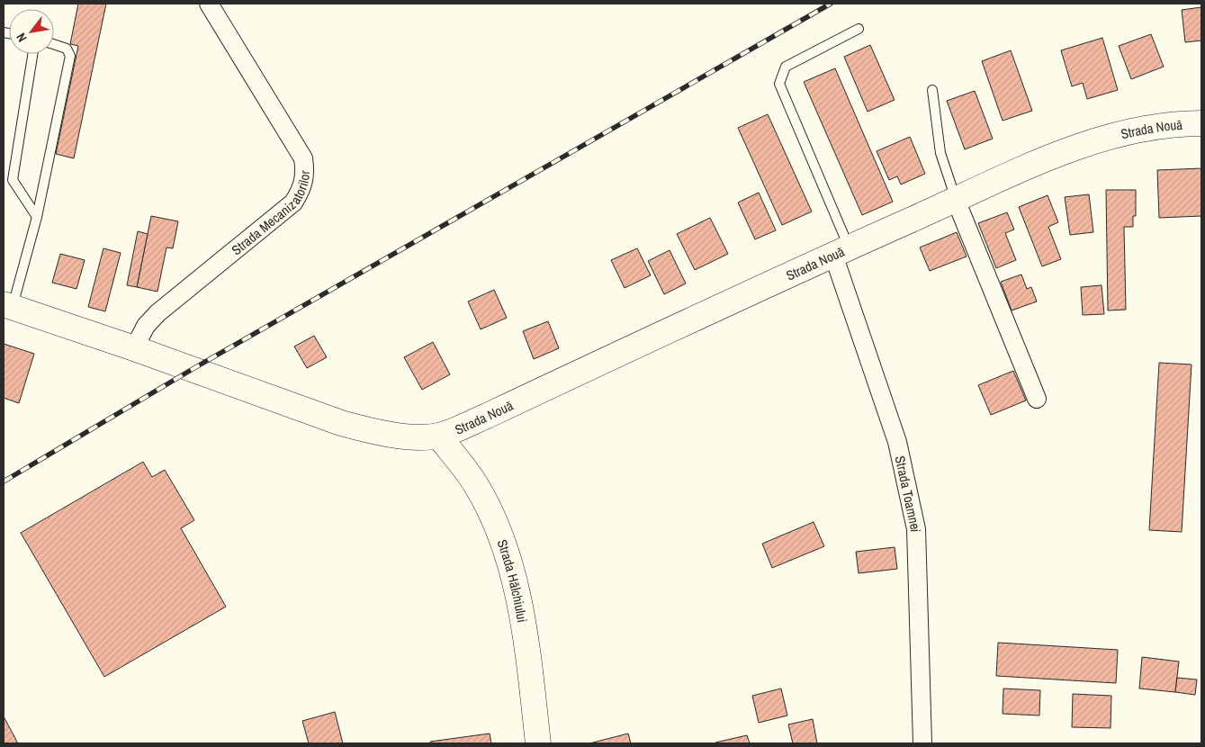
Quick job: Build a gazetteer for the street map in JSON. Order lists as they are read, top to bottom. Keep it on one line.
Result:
{"streets":{"main road":["Strada Nouă","Strada Hălchiului"],"street":["Strada Mecanizatorilor","Strada Toamnei"]},"crossings":[["Strada Nouă","Strada Toamnei"],["Strada Nouă","Strada Hălchiului"]],"north":"bottom left"}
